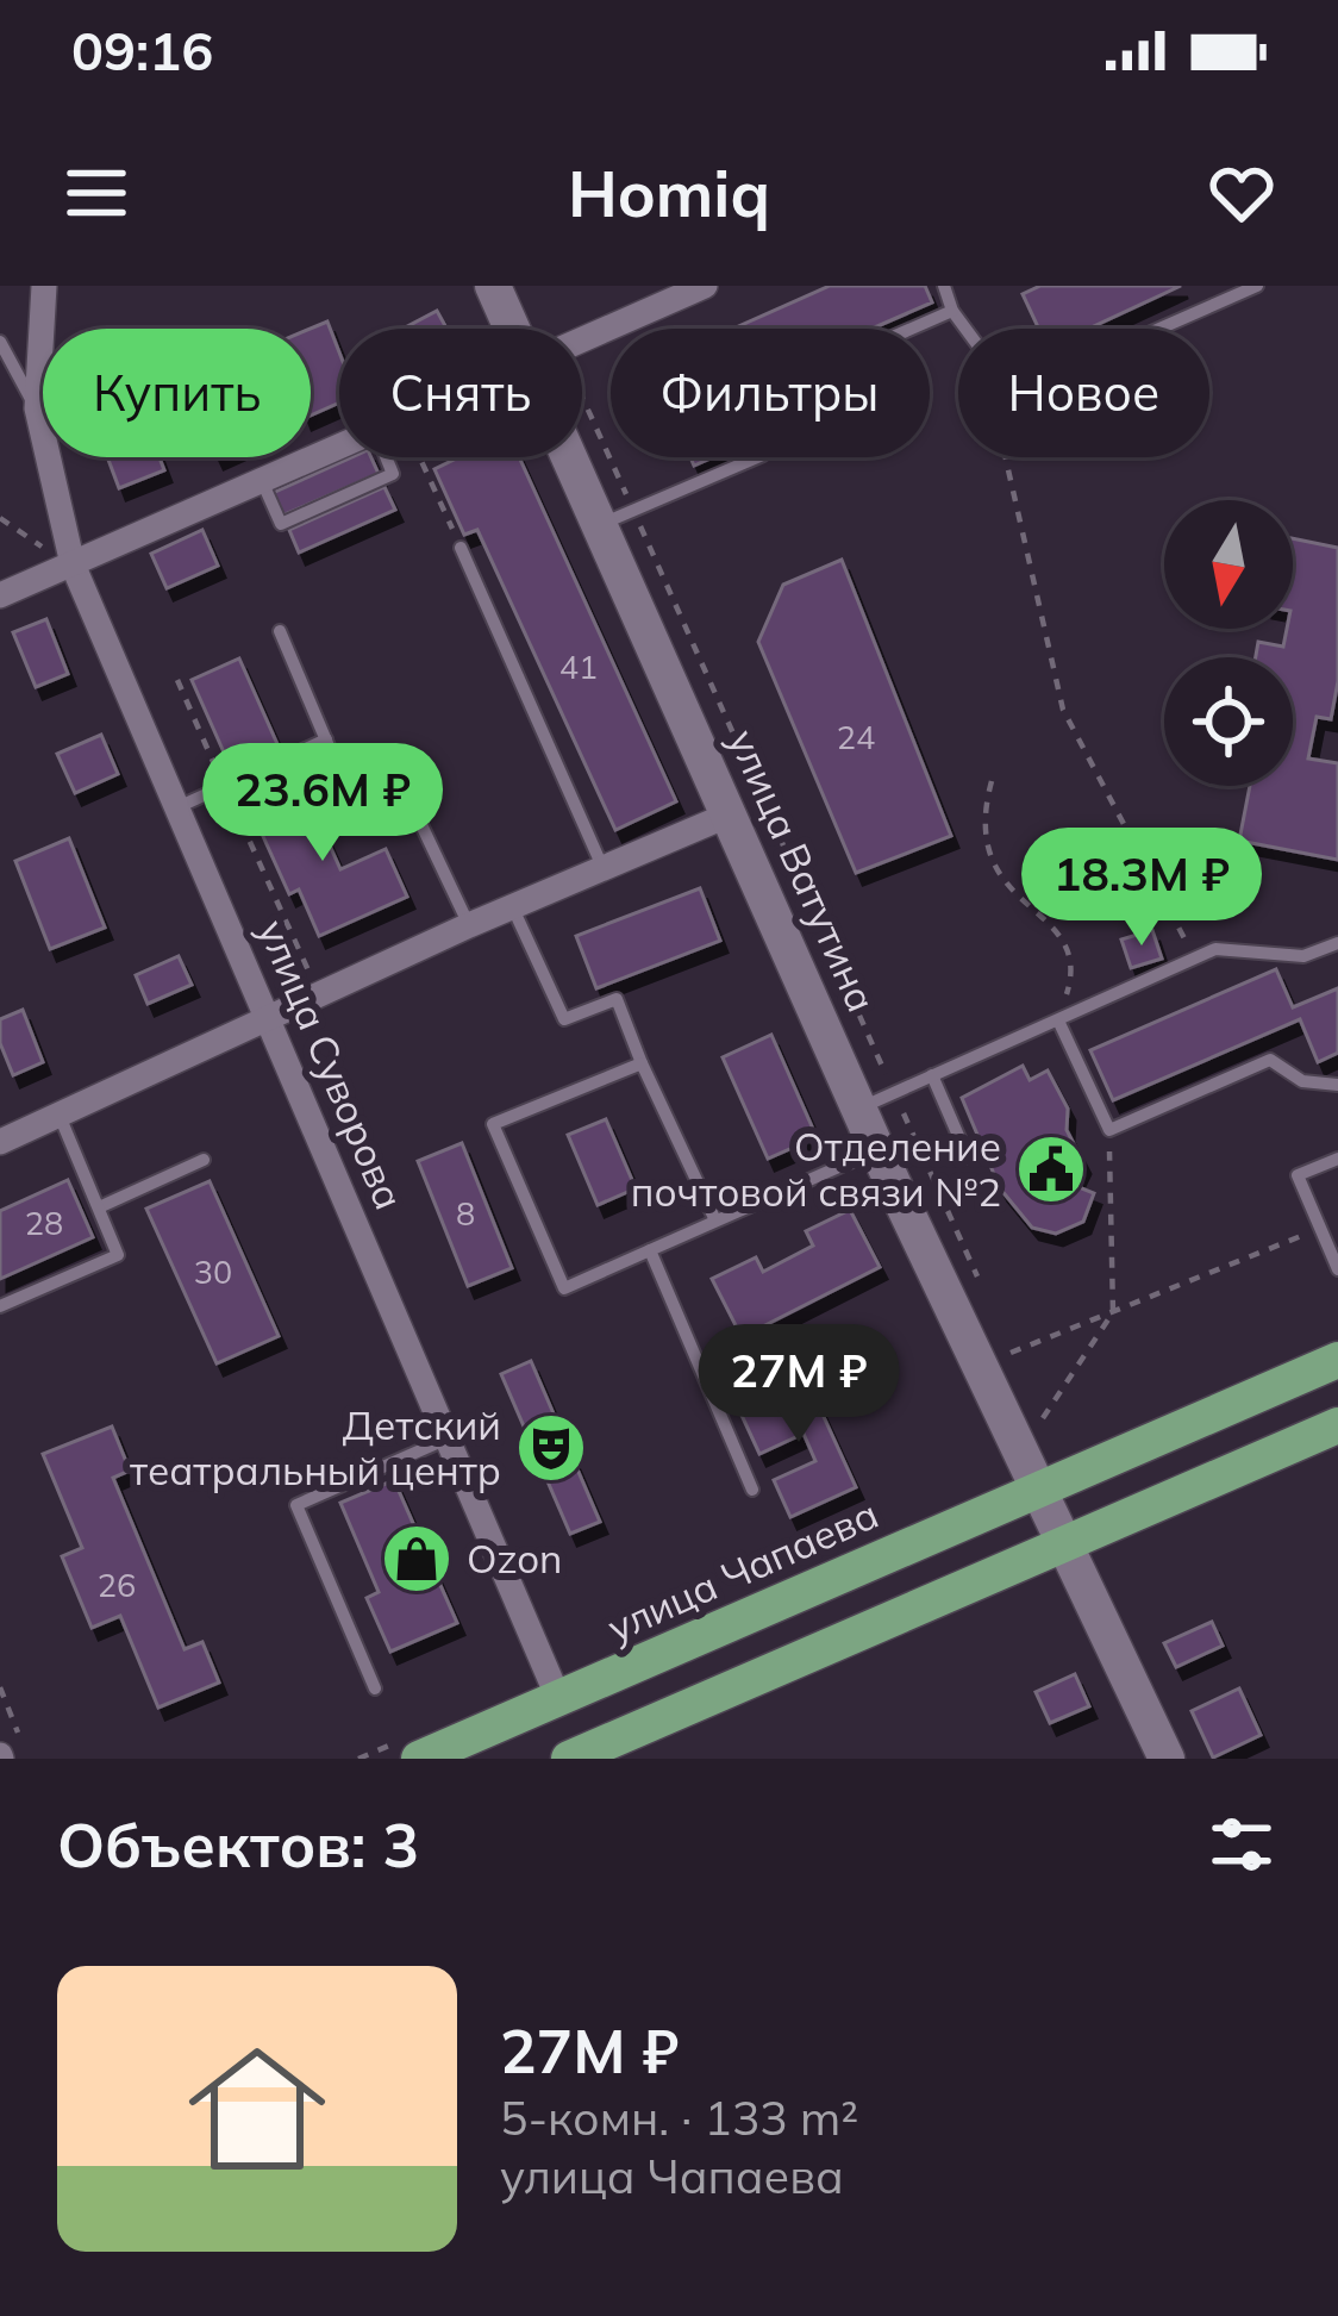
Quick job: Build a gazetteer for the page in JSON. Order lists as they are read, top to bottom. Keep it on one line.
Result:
{"streets":{"main road":["улица Ватутина","улица Чапаева"],"street":["улица Суворова"]},"crossings":[["улица Ватутина","улица Чапаева"],["улица Суворова","улица Чапаева"]],"places":{"public building":["Отделение почтовой связи №2"],"theatre":["Детский театральный центр"],"shop":["Ozon"]},"house_numbers":["41","24","8","28","30","26"],"north":"bottom","page":{"status":"09:16","header":"Homiq","chip":["Купить","Снять","Фильтры","Новое"],"price":["23.6M ₽","18.3M ₽","27M ₽"],"heading":"Объектов: 3","list":[{"name":"27M ₽","note":"5-комн. · 133 m² · улица Чапаева"}]}}
